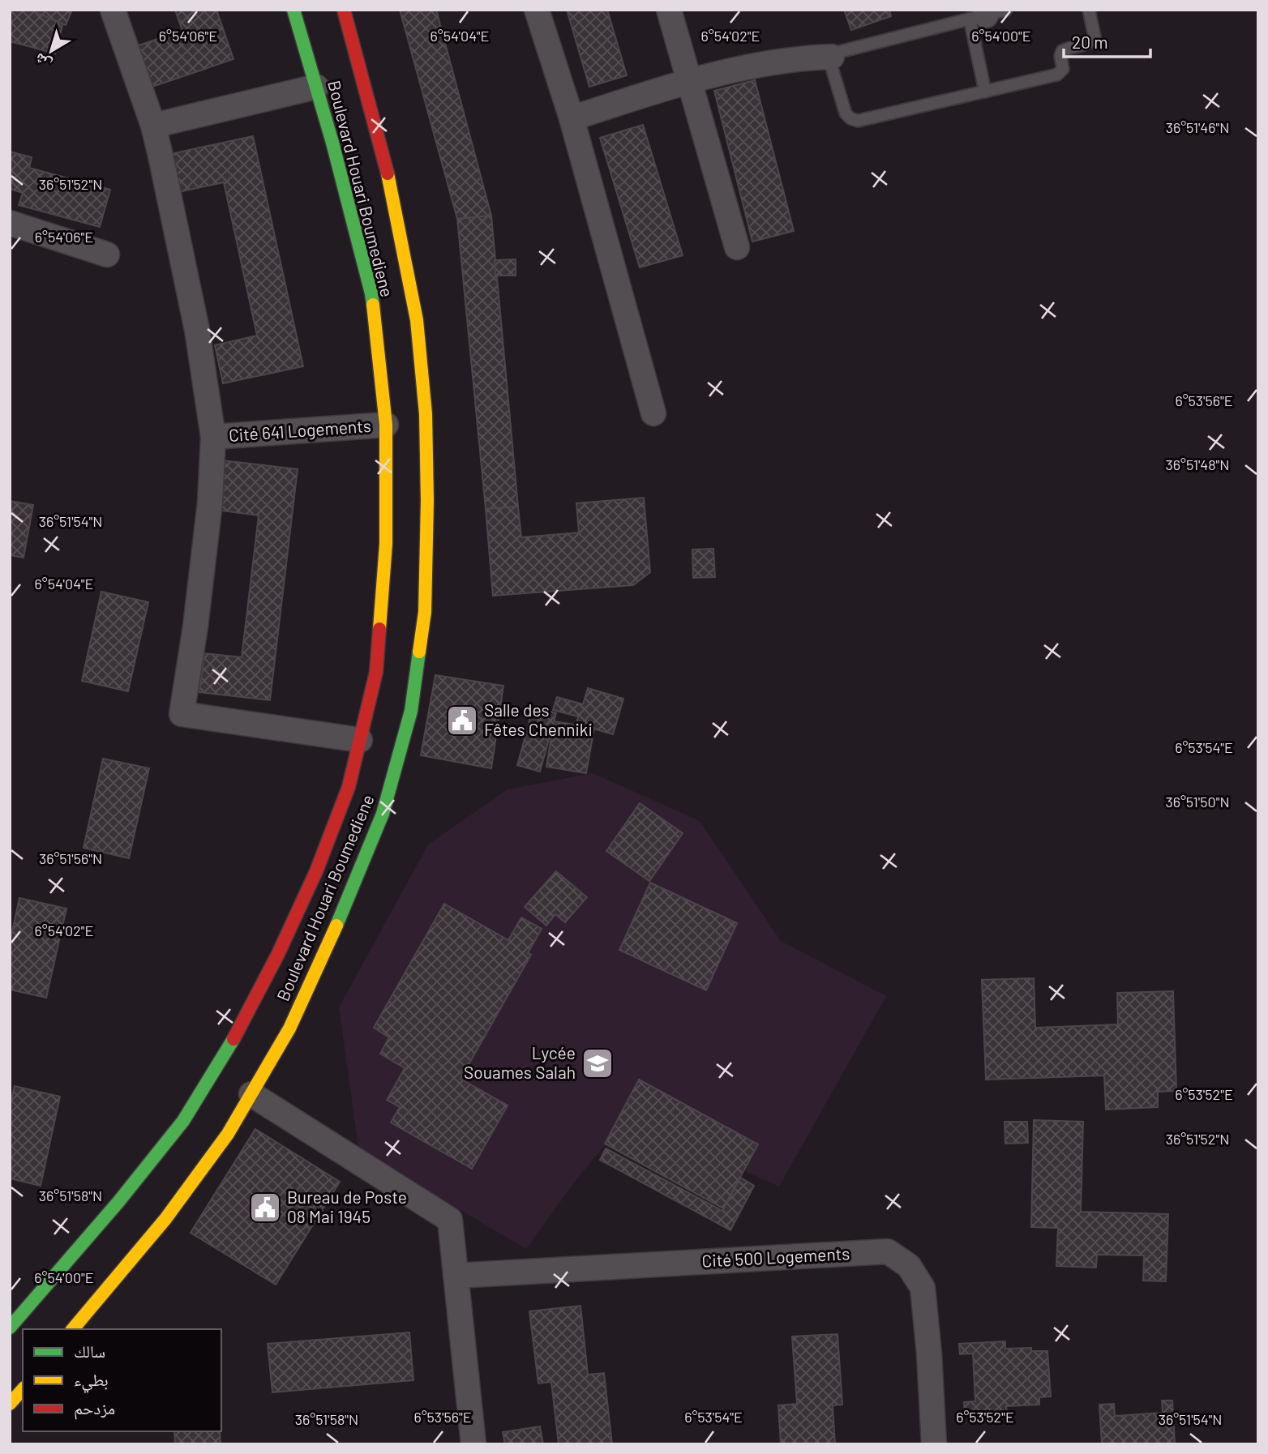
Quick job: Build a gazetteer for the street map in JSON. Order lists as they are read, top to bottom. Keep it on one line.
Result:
{"streets":{"main road":["Boulevard Houari Boumediene"],"street":["Cité 641 Logements","Cité 500 Logements"]},"crossings":[["Boulevard Houari Boumediene","Cité 641 Logements"]],"places":{"public building":["Salle des Fêtes Chenniki","Bureau de Poste 08 Mai 1945"],"school or university":["Lycée Souames Salah"]},"legend":["سالك","بطيء","مزدحم"],"scale_bar":"20 m","north":"bottom left","coordinates":["6°54'04\"E","6°54'06\"E","6°54'02\"E","6°54'00\"E","36°51'46\"N","36°51'52\"N","6°53'56\"E","36°51'48\"N","36°51'54\"N","6°53'54\"E","36°51'50\"N","36°51'56\"N","6°53'52\"E","36°51'58\"N"]}
